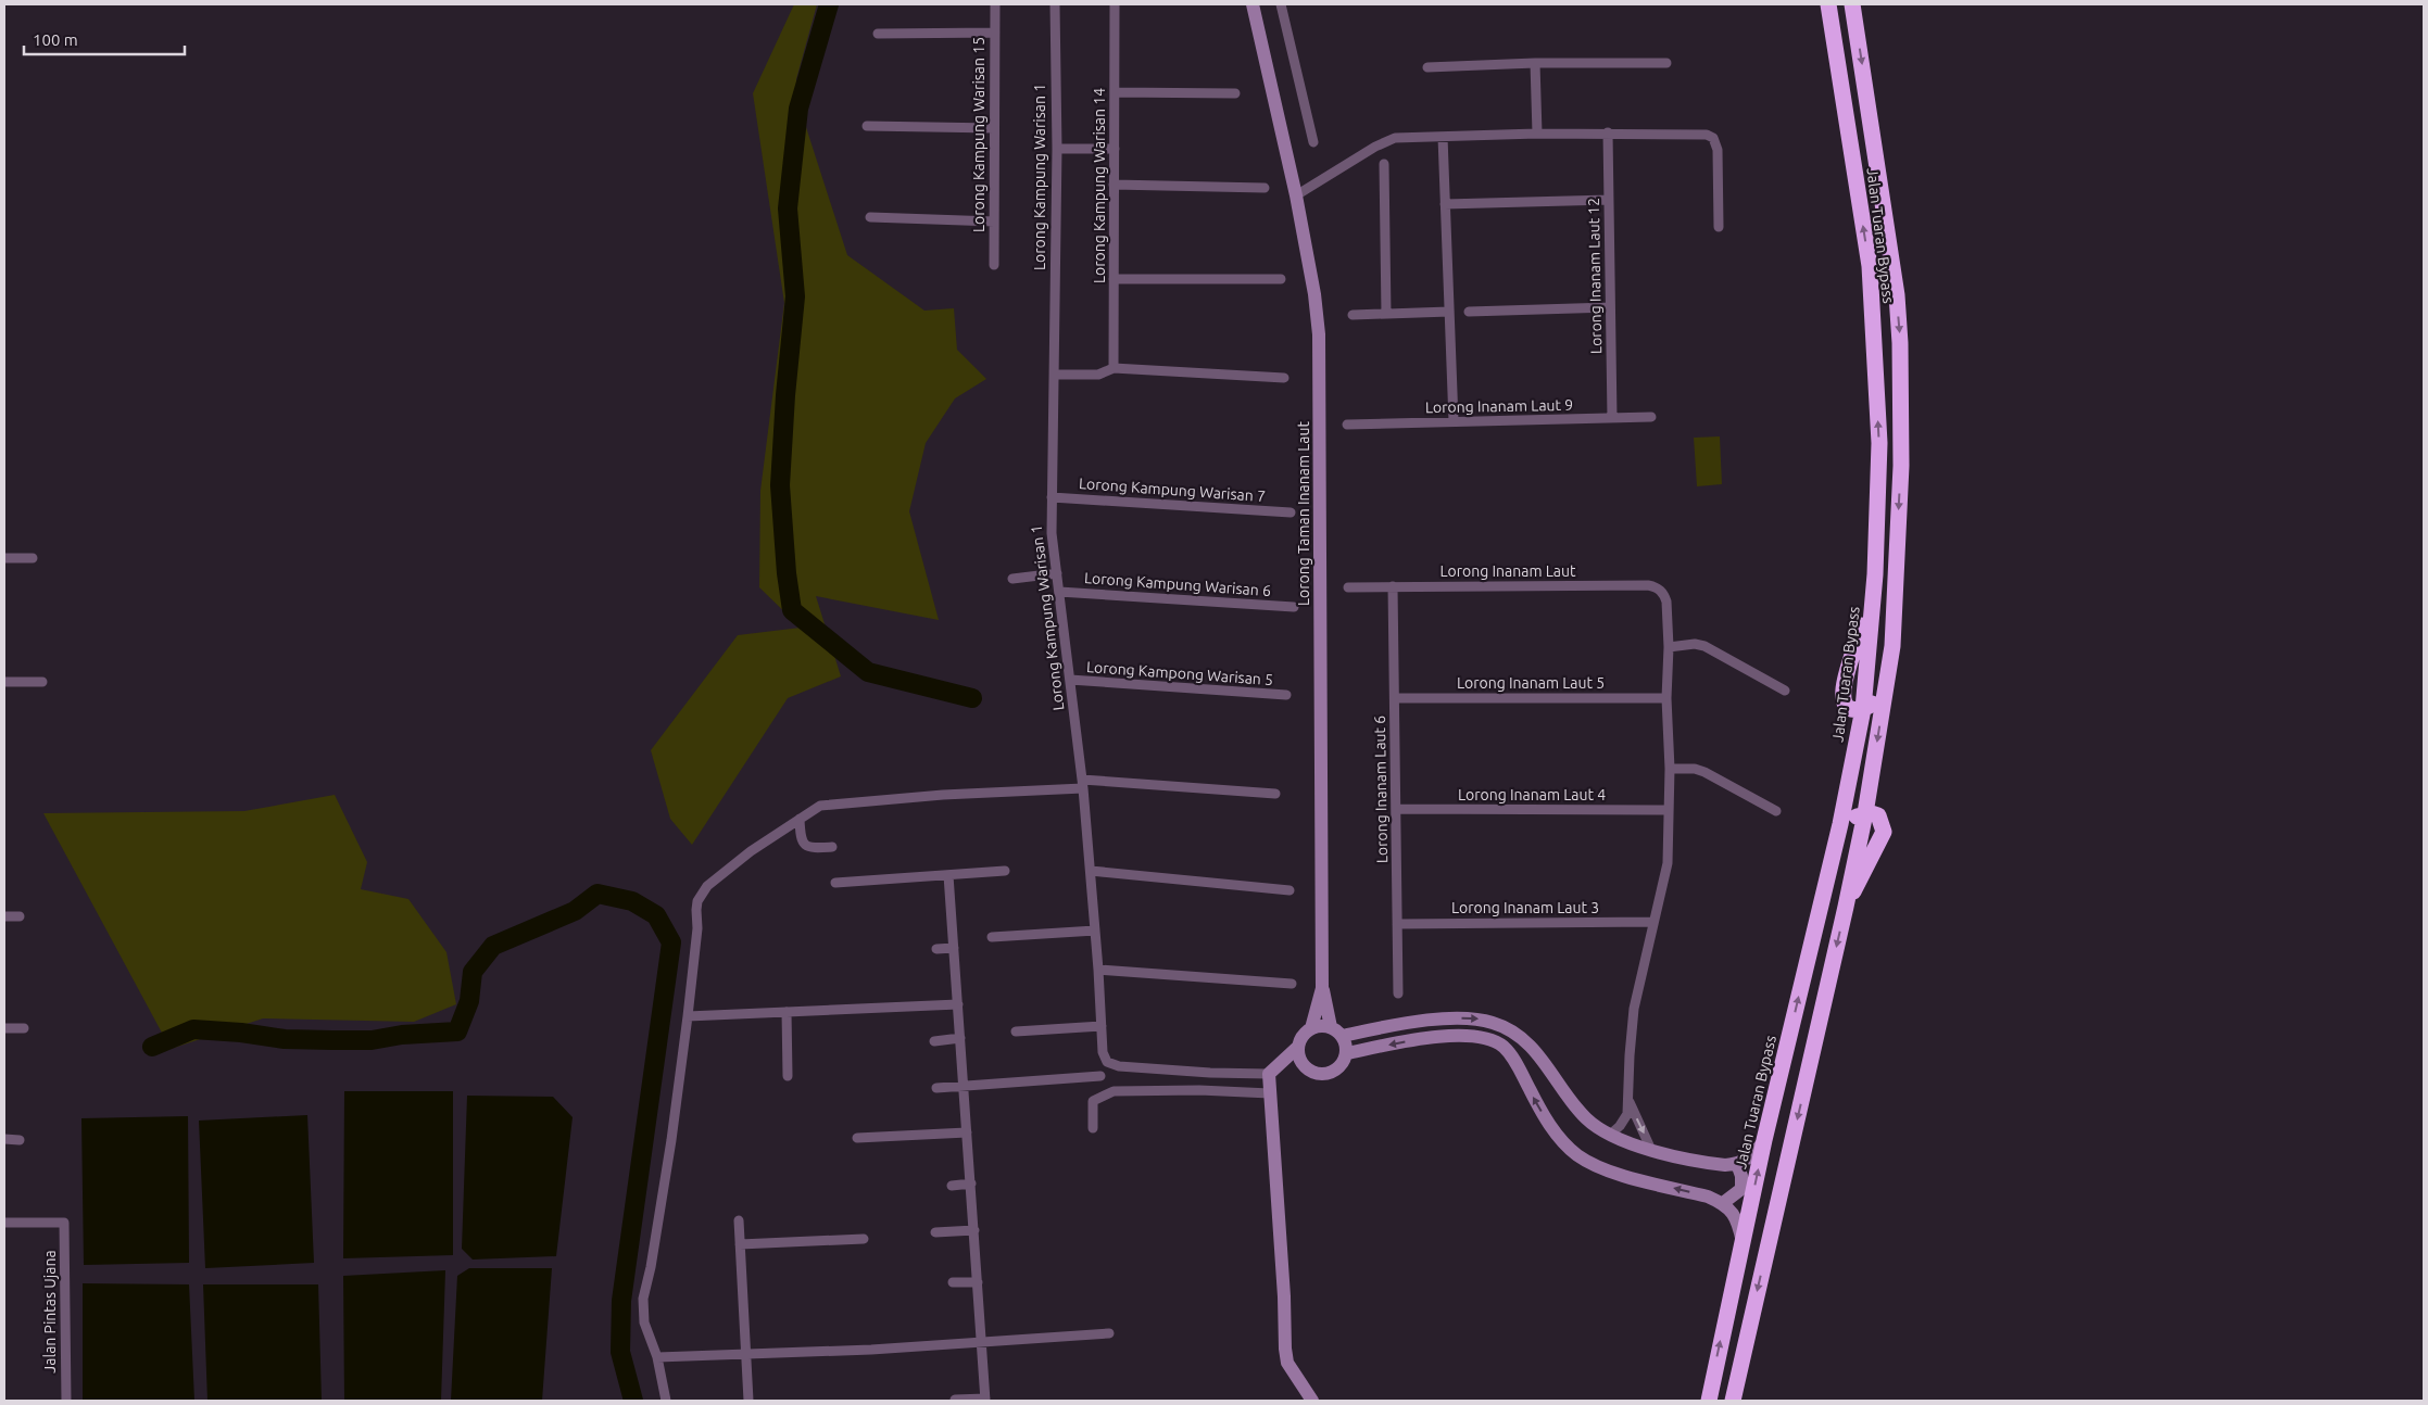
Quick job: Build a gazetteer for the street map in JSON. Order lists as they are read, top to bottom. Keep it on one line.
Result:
{"streets":{"highway":["Jalan Tuaran Bypass"],"main road":["Lorong Kampung Warisan 1","Lorong Taman Inanam Laut"],"street":["Lorong Kampung Warisan 15","Lorong Kampung Warisan 14","Lorong Inanam Laut 12","Lorong Inanam Laut 9","Lorong Kampung Warisan 7","Lorong Inanam Laut","Lorong Kampung Warisan 6","Lorong Kampong Warisan 5","Lorong Inanam Laut 5","Lorong Inanam Laut 6","Lorong Inanam Laut 4","Lorong Inanam Laut 3","Jalan Pintas Ujana"]},"crossings":[["Lorong Kampung Warisan 1","Lorong Kampung Warisan 7"],["Lorong Kampung Warisan 1","Lorong Taman Inanam Laut"],["Lorong Kampung Warisan 1","Lorong Kampung Warisan 6"],["Lorong Kampung Warisan 1","Lorong Kampong Warisan 5"],["Lorong Inanam Laut 12","Lorong Inanam Laut 9"],["Lorong Inanam Laut","Lorong Inanam Laut 6"],["Lorong Inanam Laut 5","Lorong Inanam Laut 6"],["Lorong Inanam Laut 6","Lorong Inanam Laut 4"],["Lorong Inanam Laut 6","Lorong Inanam Laut 3"]],"scale_bar":"100 m"}
